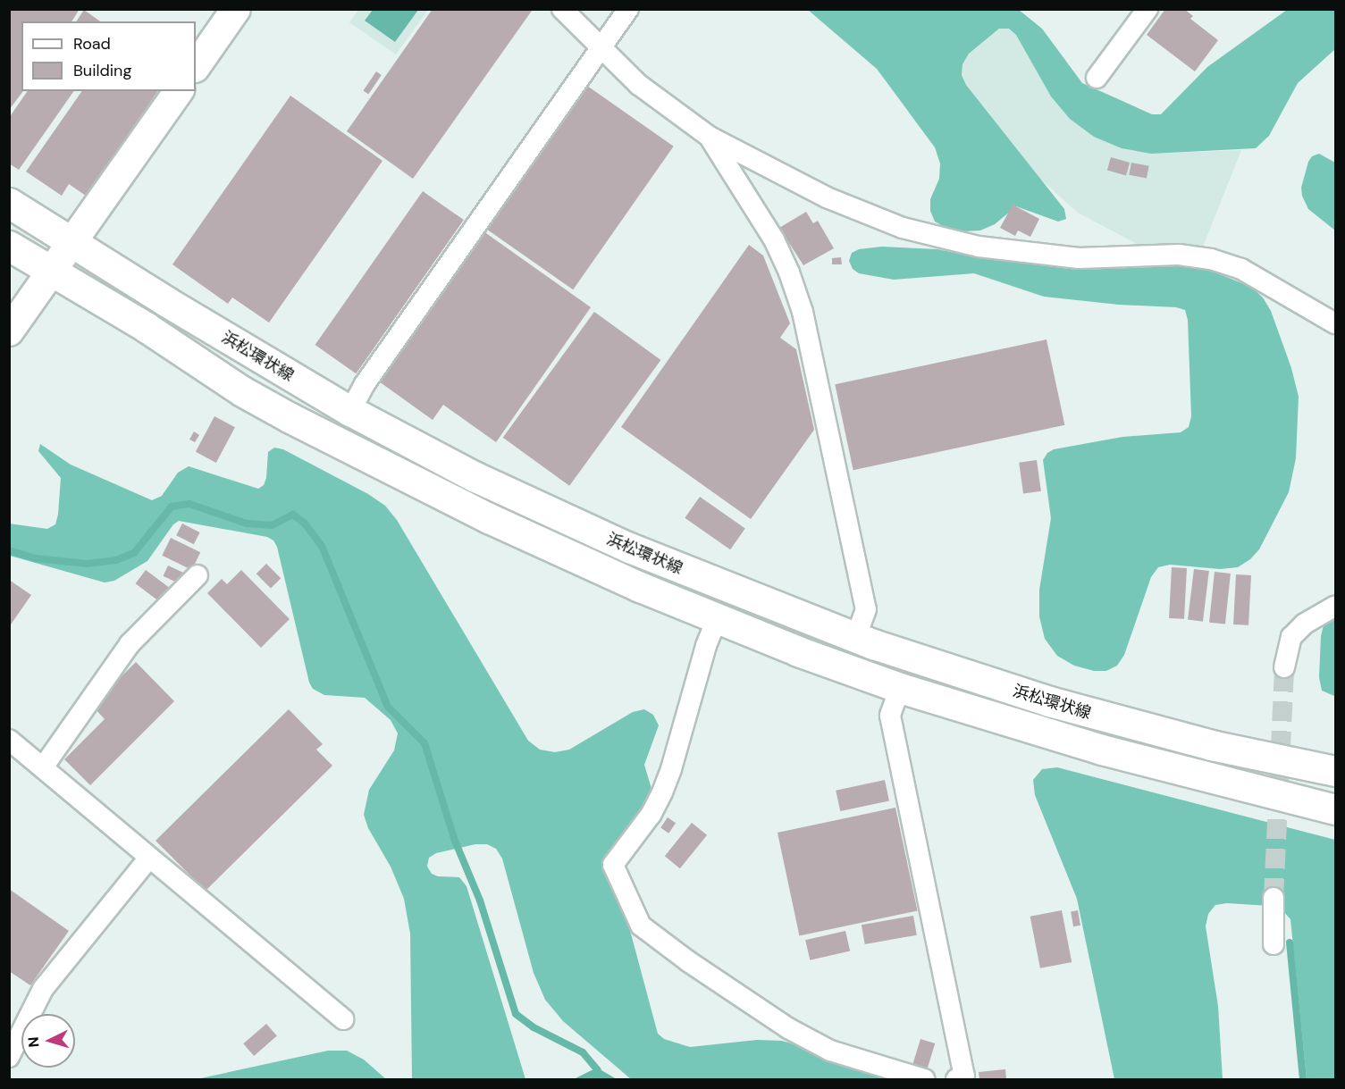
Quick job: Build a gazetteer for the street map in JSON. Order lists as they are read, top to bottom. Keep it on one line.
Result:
{"streets":{"main road":["浜松環状線"]},"legend":["Road","Building"],"north":"left"}
